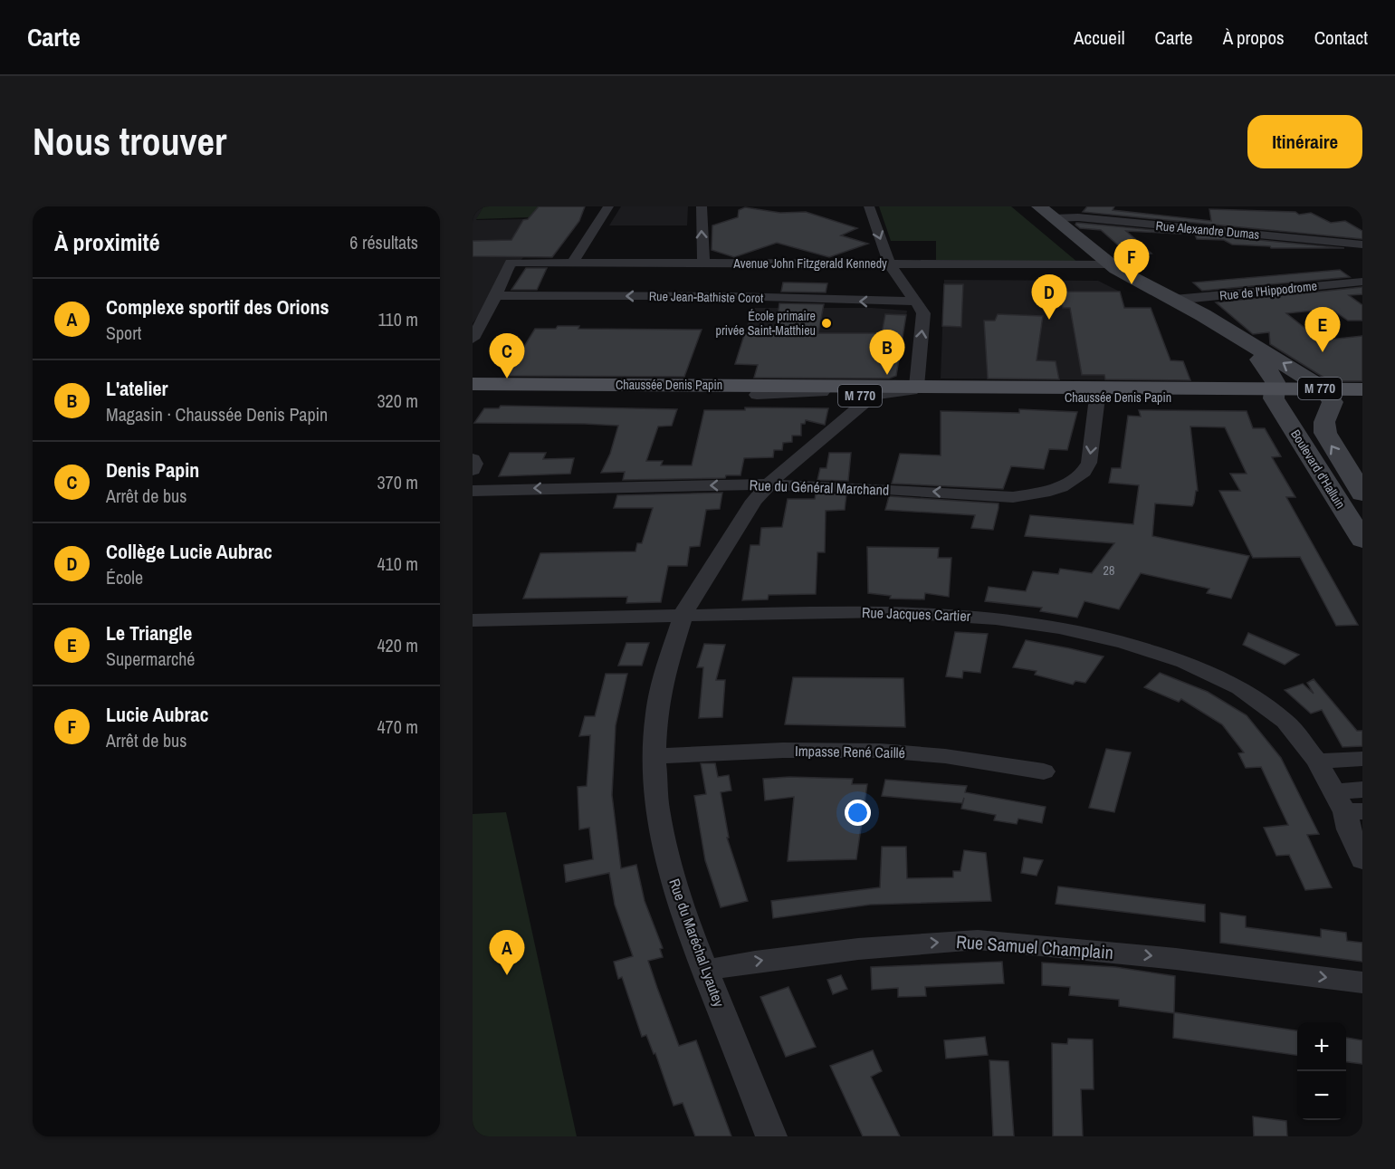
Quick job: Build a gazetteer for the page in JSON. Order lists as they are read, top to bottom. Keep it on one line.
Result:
{"streets":{"main road":["Chaussée Denis Papin","M 770","Boulevard d'Halluin"],"street":["Rue Alexandre Dumas","Avenue John Fitzgerald Kennedy","Rue de l'Hippodrome","Rue Jean-Bathiste Corot","Rue du Général Marchand","Rue Jacques Cartier","Impasse René Caillé","Rue du Maréchal Lyautey","Rue Samuel Champlain"]},"crossings":[["Avenue John Fitzgerald Kennedy","Rue Jean-Bathiste Corot"],["Chaussée Denis Papin","Boulevard d'Halluin"],["Chaussée Denis Papin","Rue du Général Marchand"],["Chaussée Denis Papin","Rue du Maréchal Lyautey"],["Rue du Général Marchand","Rue du Maréchal Lyautey"],["Rue Jacques Cartier","Rue du Maréchal Lyautey"],["Impasse René Caillé","Rue du Maréchal Lyautey"],["Rue du Maréchal Lyautey","Rue Samuel Champlain"]],"one_way":["Rue Jean-Bathiste Corot","Rue du Général Marchand","Rue Samuel Champlain"],"places":["École primaire privée Saint-Matthieu"],"house_numbers":["28"],"page":{"header":"Carte","nav":["Accueil","Carte","À propos","Contact"],"buttons":"Itinéraire","title":"Nous trouver","heading":["À proximité","6 résultats"],"pins":["F","D","E","B","C","A"],"list":[{"mark":"A","name":"Complexe sportif des Orions","note":"Sport","value":"110 m"},{"mark":"B","name":"L'atelier","note":"Magasin · Chaussée Denis Papin","value":"320 m"},{"mark":"C","name":"Denis Papin","note":"Arrêt de bus","value":"370 m"},{"mark":"D","name":"Collège Lucie Aubrac","note":"École","value":"410 m"},{"mark":"E","name":"Le Triangle","note":"Supermarché","value":"420 m"},{"mark":"F","name":"Lucie Aubrac","note":"Arrêt de bus","value":"470 m"}],"map_buttons":["+","−"]}}
